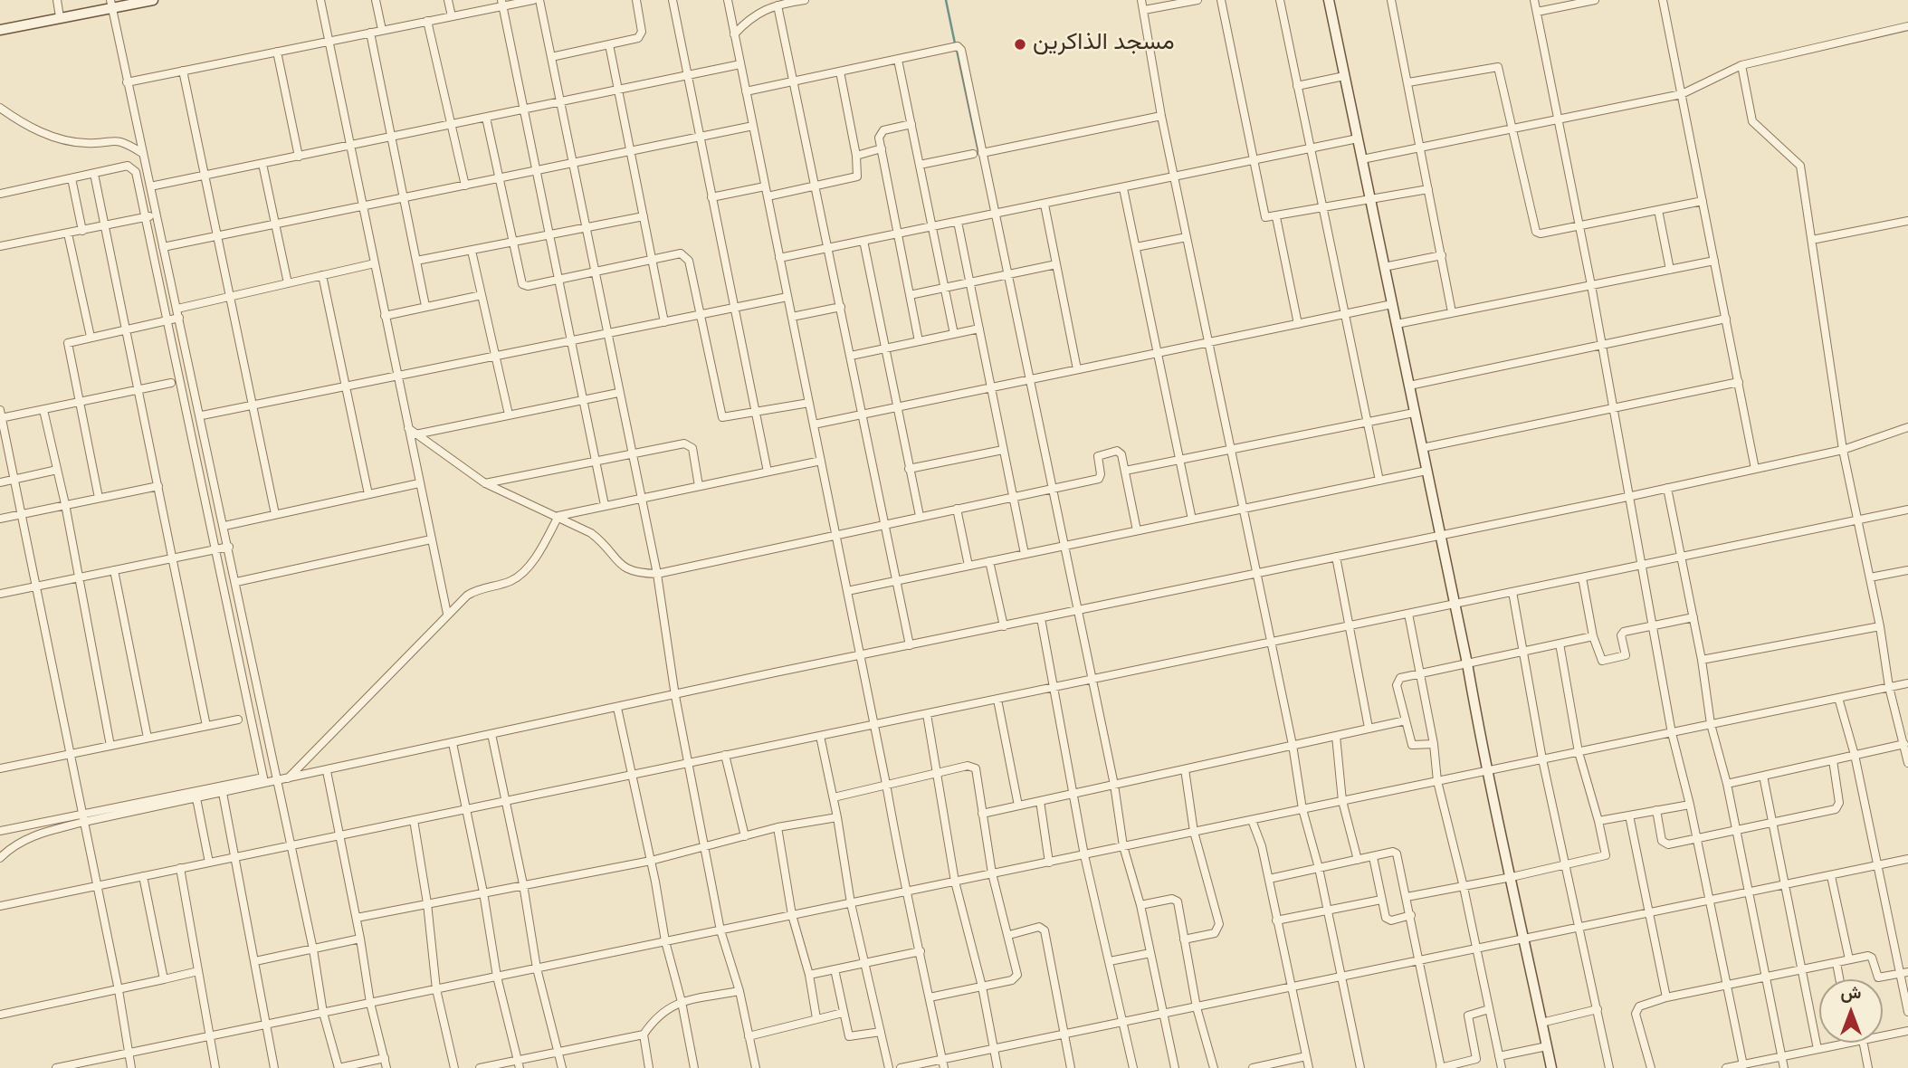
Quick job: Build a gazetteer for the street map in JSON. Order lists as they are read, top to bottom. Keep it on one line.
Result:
{"places":["مسجد الذاكرين"],"north":"top"}
